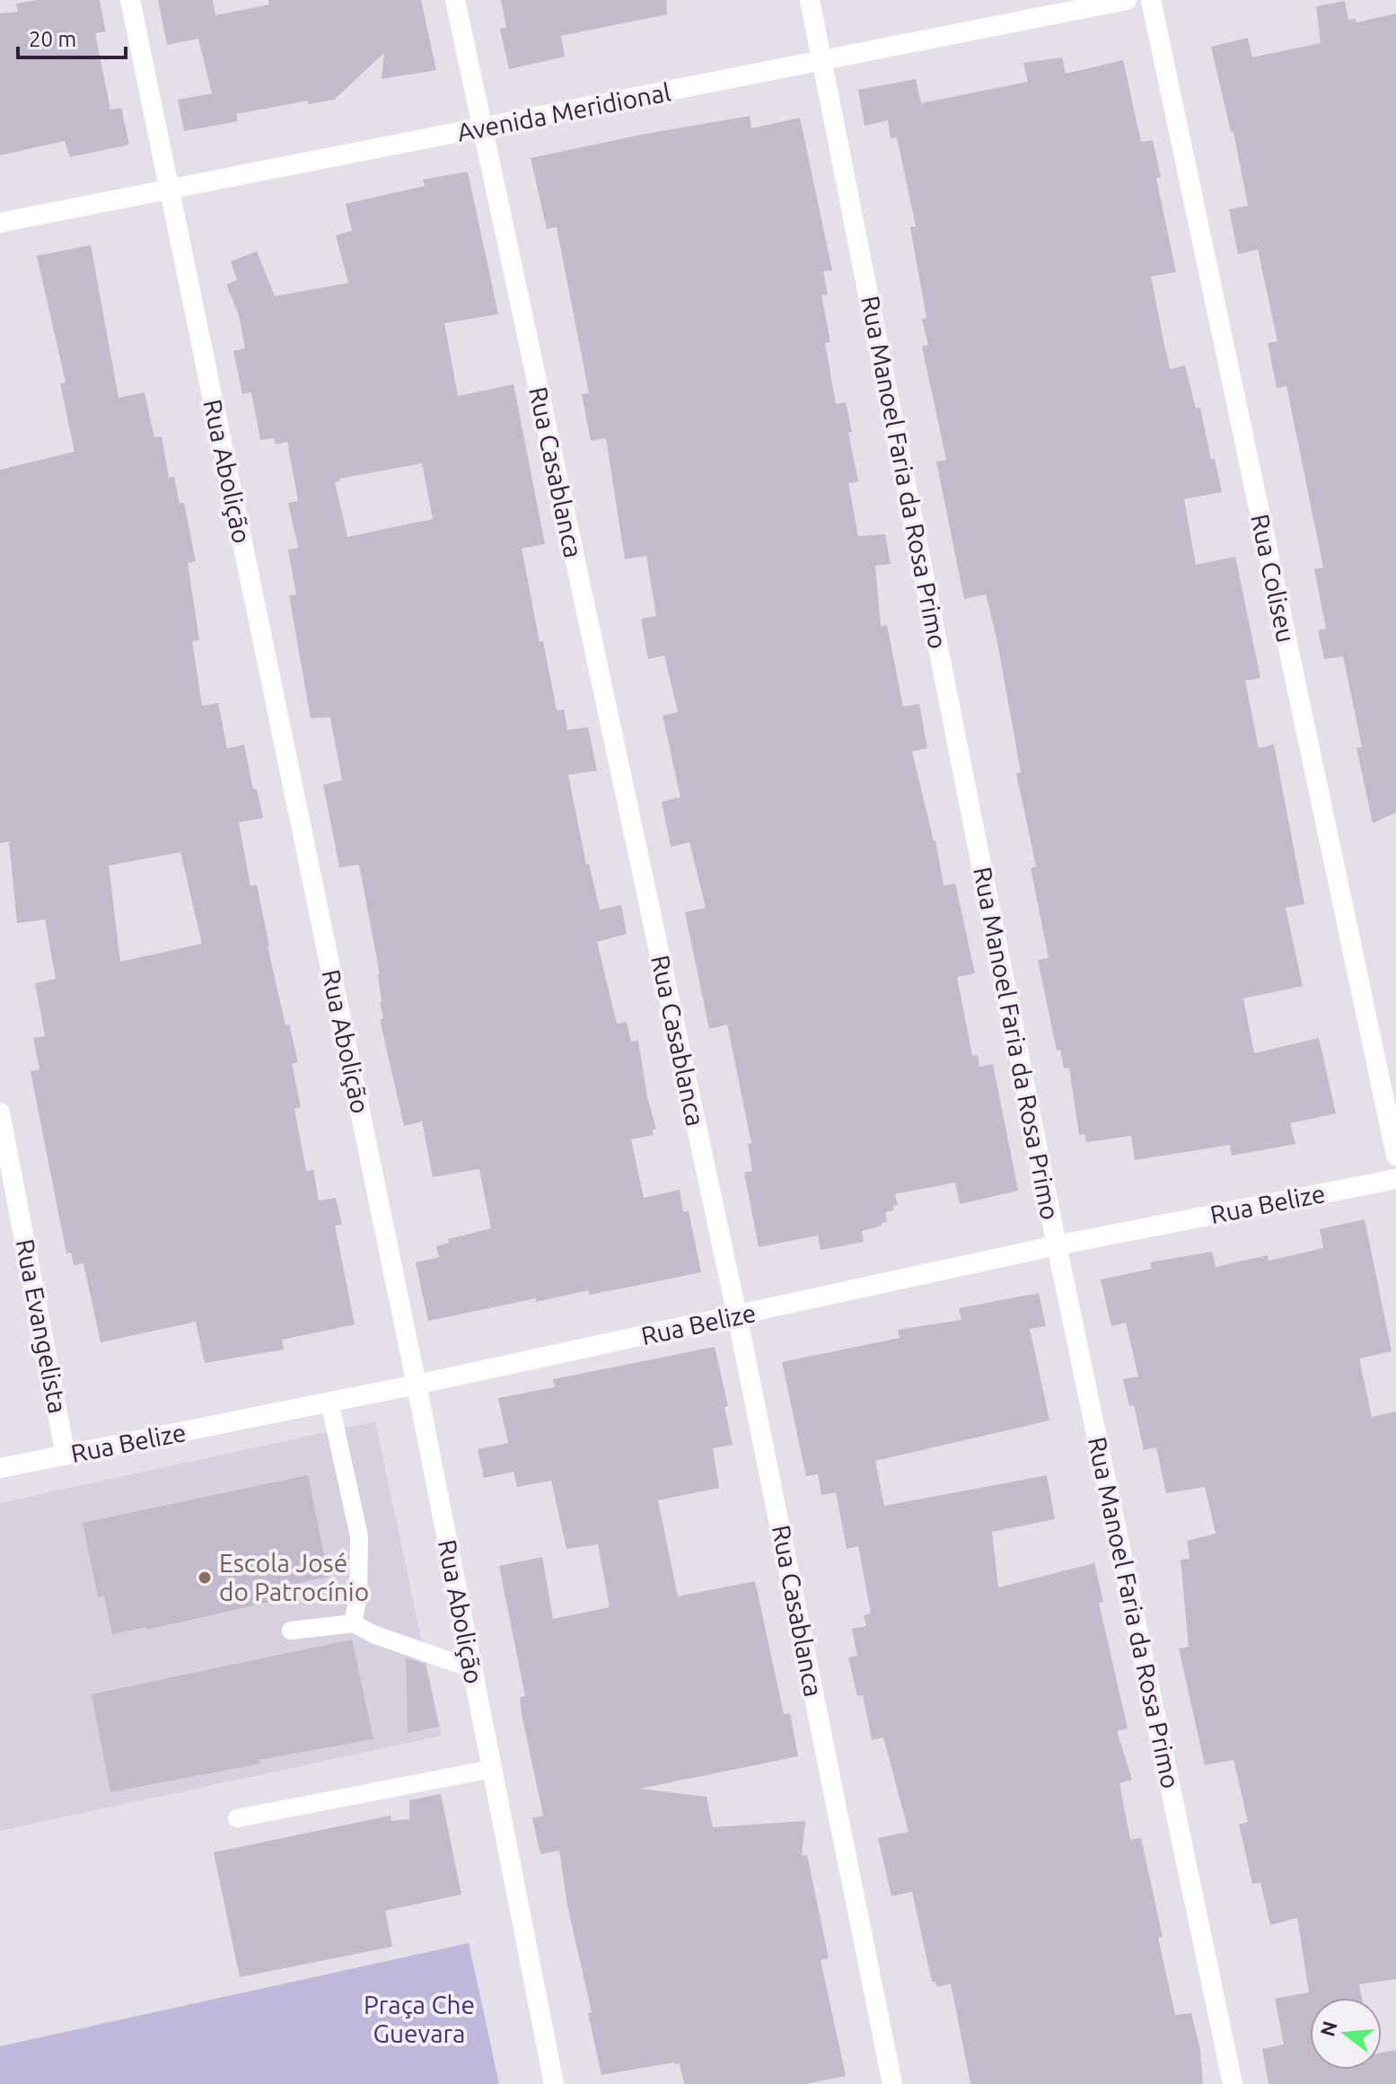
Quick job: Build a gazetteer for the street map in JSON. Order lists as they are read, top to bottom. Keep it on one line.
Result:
{"streets":{"street":["Avenida Meridional","Rua Abolição","Rua Casablanca","Rua Manoel Faria da Rosa Primo","Rua Coliseu","Rua Belize","Rua Evangelista"]},"crossings":[["Avenida Meridional","Rua Abolição"],["Avenida Meridional","Rua Casablanca"],["Avenida Meridional","Rua Manoel Faria da Rosa Primo"],["Rua Abolição","Rua Belize"],["Rua Casablanca","Rua Belize"],["Rua Manoel Faria da Rosa Primo","Rua Belize"],["Rua Belize","Rua Evangelista"]],"parks":["Praça Che Guevara"],"places":["Escola José do Patrocínio"],"scale_bar":"20 m","north":"left"}
